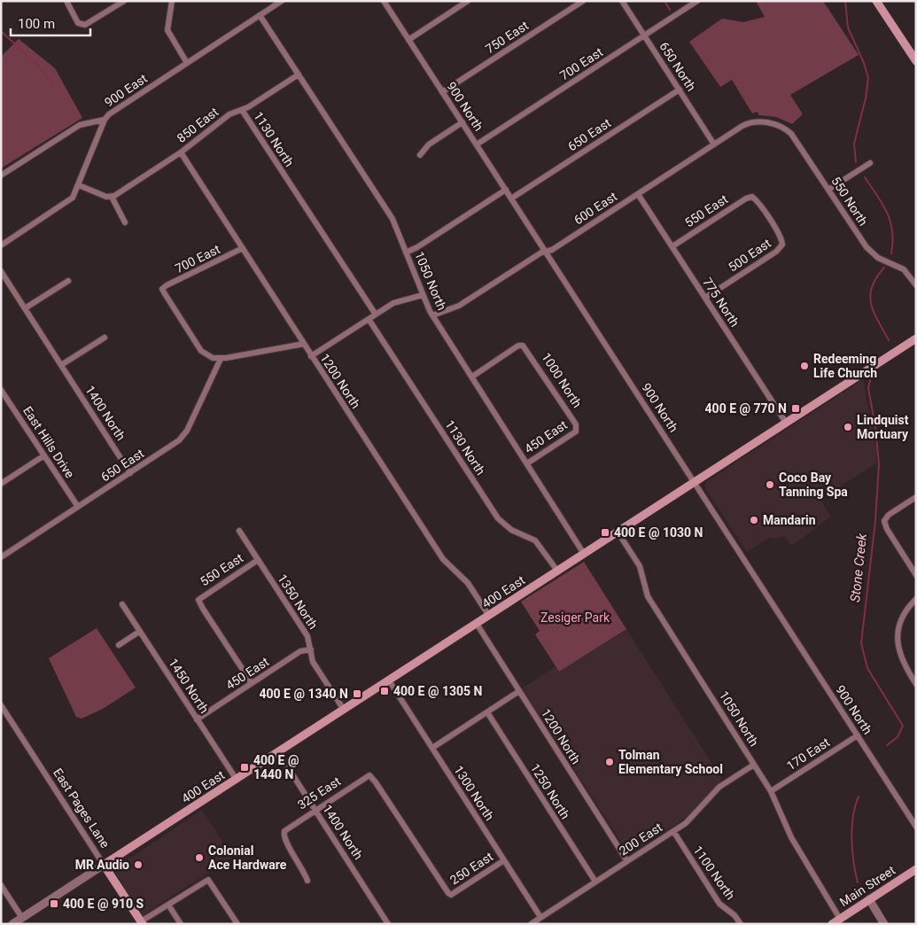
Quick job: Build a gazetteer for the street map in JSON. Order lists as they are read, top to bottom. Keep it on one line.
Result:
{"streets":{"main road":["400 East","East Pages Lane","Main Street"],"street":["750 East","700 East","650 North","900 East","900 North","850 East","650 East","1130 North","550 North","600 East","550 East","500 East","1050 North","775 North","1000 North","1200 North","1400 North","450 East","East Hills Drive","1350 North","1450 North","170 East","1250 North","325 East","1300 North","200 East","250 East","1100 North"]},"crossings":[["750 East","900 North"],["700 East","650 North"],["700 East","900 North"],["700 East","650 East"],["700 East","1200 North"],["650 North","650 East"],["650 North","600 East"],["900 East","1050 North"],["900 North","650 East"],["900 North","600 East"],["900 North","400 East"],["900 North","170 East"],["850 East","1130 North"],["850 East","1050 North"],["850 East","1200 North"],["650 East","1400 North"],["650 East","East Hills Drive"],["1130 North","400 East"],["550 North","600 East"],["600 East","1050 North"],["600 East","775 North"],["550 East","500 East"],["550 East","775 North"],["550 East","450 East"],["550 East","1350 North"],["500 East","775 North"],["1050 North","1000 North"],["1050 North","450 East"],["1050 North","400 East"],["1050 North","170 East"],["1050 North","200 East"],["1050 North","Main Street"],["775 North","400 East"],["1000 North","450 East"],["1200 North","400 East"],["1200 North","200 East"],["1400 North","400 East"],["1400 North","325 East"],["450 East","1350 North"],["450 East","1450 North"],["400 East","1350 North"],["400 East","1450 North"],["400 East","1300 North"],["400 East","East Pages Lane"],["1250 North","200 East"],["325 East","250 East"],["1300 North","200 East"],["1300 North","250 East"],["200 East","1100 North"]],"water":["Stone Creek"],"parks":["Zesiger Park"],"places":{"other":["Redeeming Life Church","Lindquist Mortuary","Coco Bay Tanning Spa","Mandarin","Tolman Elementary School","Colonial Ace Hardware","MR Audio"],"transit":["400 E @ 770 N","400 E @ 1030 N","400 E @ 1305 N","400 E @ 1340 N","400 E @ 1440 N","400 E @ 910 S"]},"scale_bar":"100 m"}
